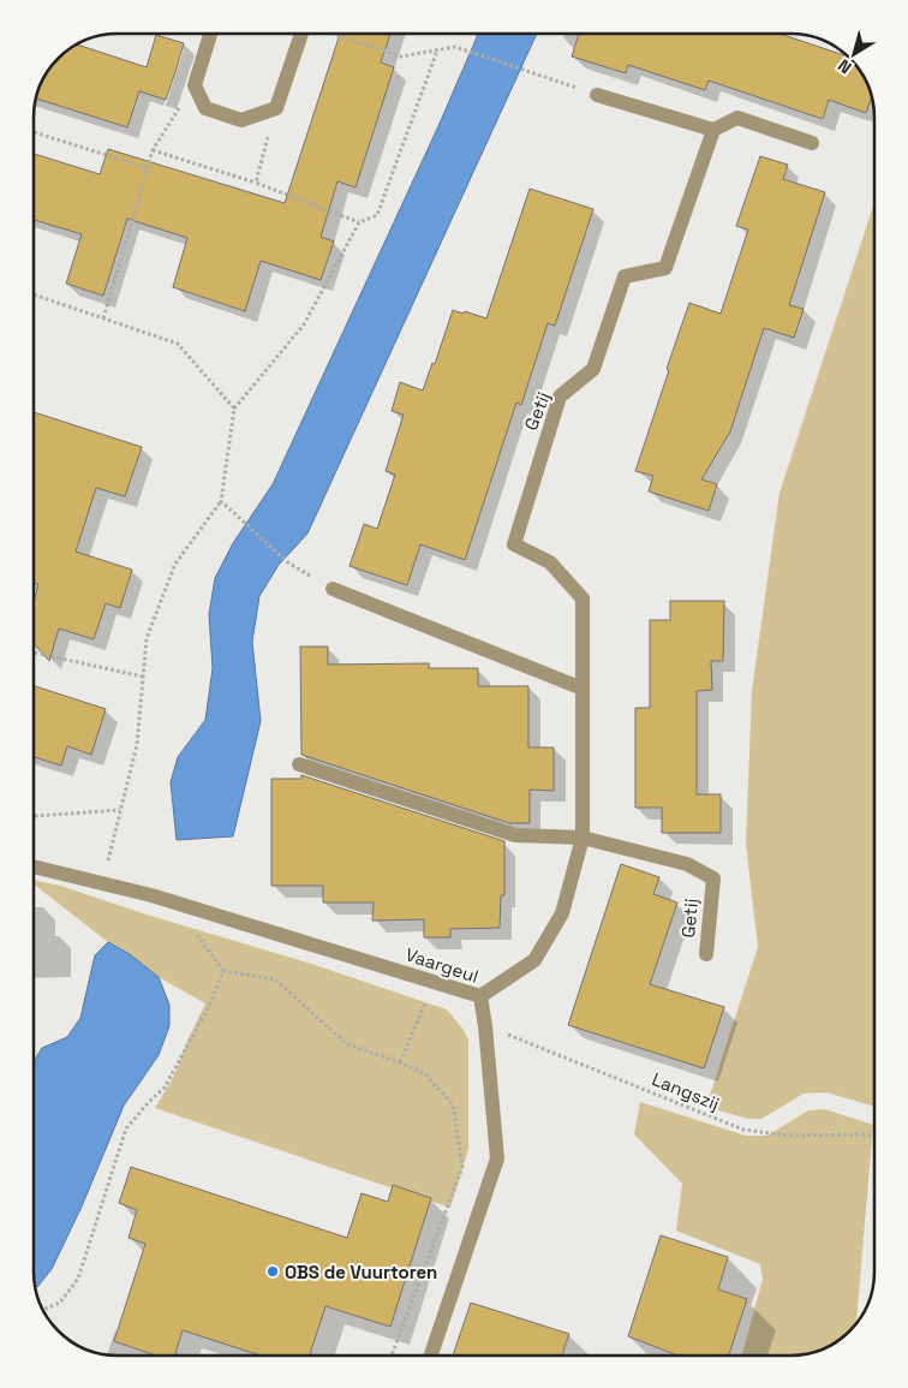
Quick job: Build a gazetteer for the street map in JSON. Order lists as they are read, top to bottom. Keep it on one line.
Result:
{"streets":{"street":["Getij","Vaargeul"],"path":["Langszij"]},"crossings":[["Getij","Vaargeul"],["Vaargeul","Langszij"]],"places":["OBS de Vuurtoren"],"north":"bottom left"}
